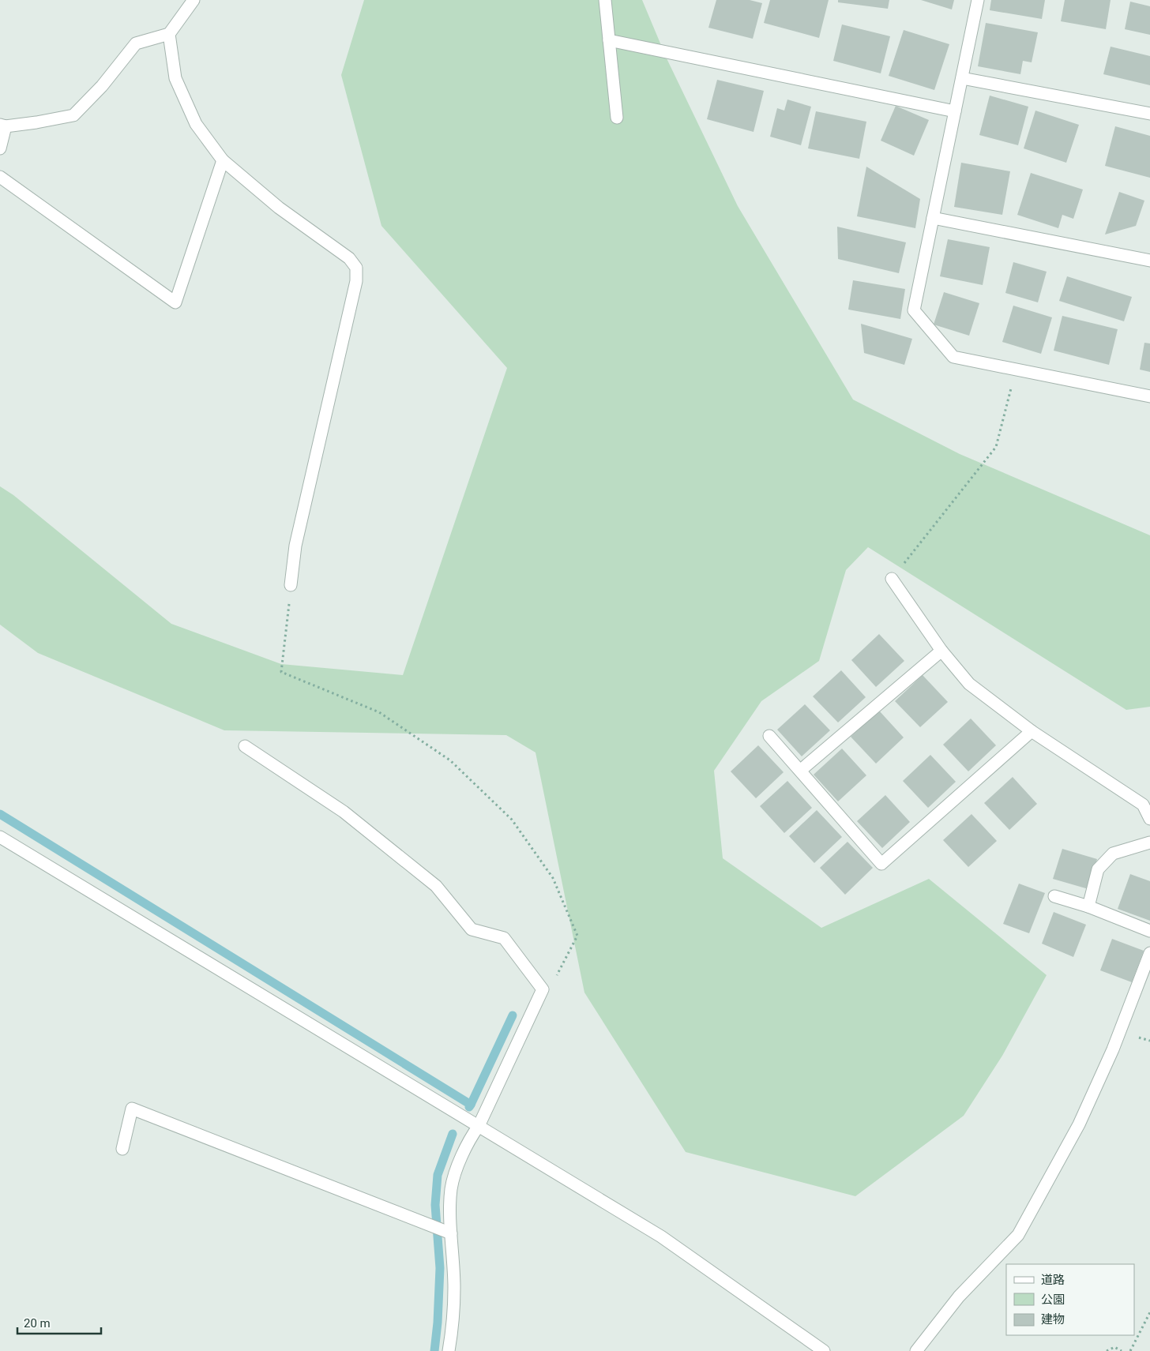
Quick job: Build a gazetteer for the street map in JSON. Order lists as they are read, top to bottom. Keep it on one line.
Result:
{"legend":["道路","公園","建物"],"scale_bar":"20 m"}
